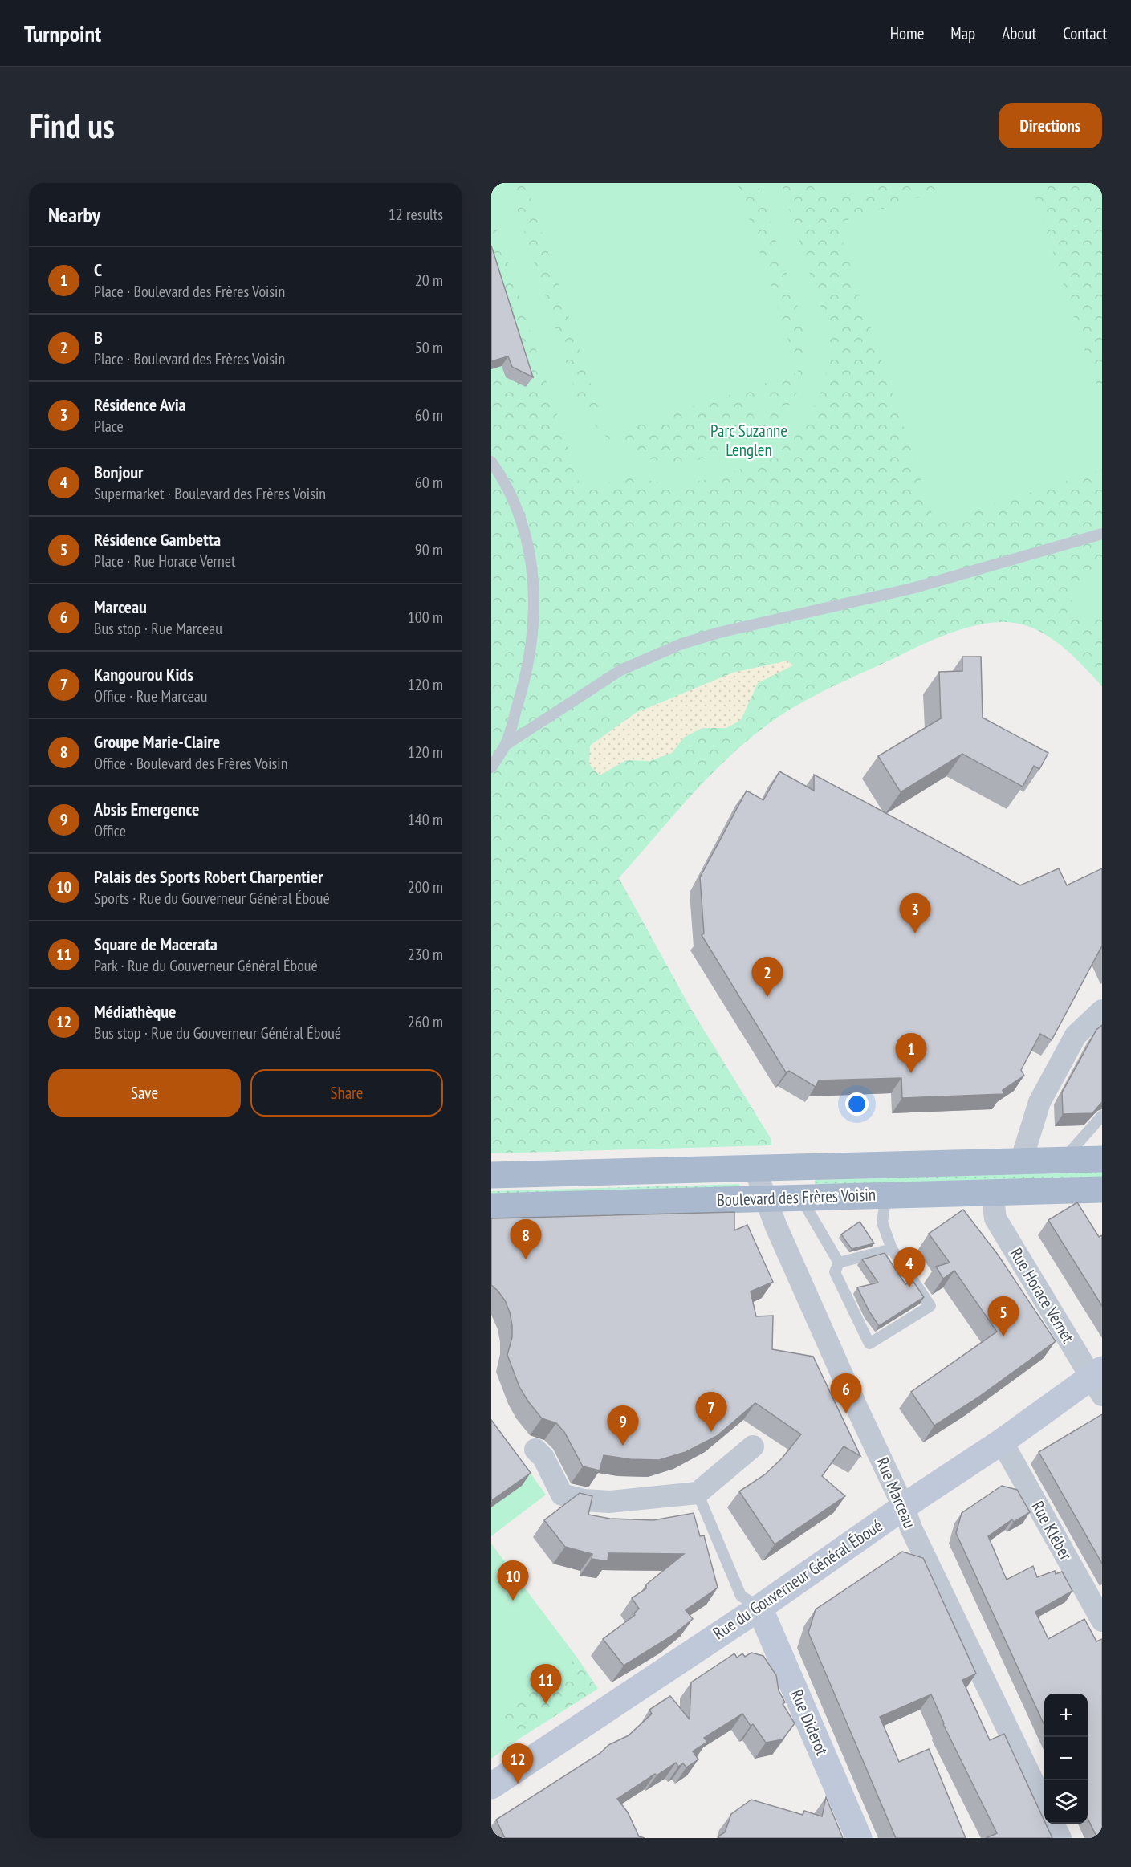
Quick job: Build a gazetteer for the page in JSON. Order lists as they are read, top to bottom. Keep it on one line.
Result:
{"streets":{"main road":["Boulevard des Frères Voisin","Rue du Gouverneur Général Éboué","Rue Diderot"],"street":["Rue Horace Vernet","Rue Marceau","Rue Kléber"]},"crossings":[["Boulevard des Frères Voisin","Rue Horace Vernet"],["Boulevard des Frères Voisin","Rue Marceau"],["Rue Horace Vernet","Rue du Gouverneur Général Éboué"],["Rue Marceau","Rue du Gouverneur Général Éboué"],["Rue Kléber","Rue du Gouverneur Général Éboué"],["Rue du Gouverneur Général Éboué","Rue Diderot"]],"parks":["Parc Suzanne Lenglen"],"page":{"header":"Turnpoint","nav":["Home","Map","About","Contact"],"buttons":["Directions",["Save","Share"]],"title":"Find us","heading":["Nearby","12 results"],"list":[{"mark":"1","name":"C","note":"Place · Boulevard des Frères Voisin","value":"20 m"},{"mark":"2","name":"B","note":"Place · Boulevard des Frères Voisin","value":"50 m"},{"mark":"3","name":"Résidence Avia","note":"Place","value":"60 m"},{"mark":"4","name":"Bonjour","note":"Supermarket · Boulevard des Frères Voisin","value":"60 m"},{"mark":"5","name":"Résidence Gambetta","note":"Place · Rue Horace Vernet","value":"90 m"},{"mark":"6","name":"Marceau","note":"Bus stop · Rue Marceau","value":"100 m"},{"mark":"7","name":"Kangourou Kids","note":"Office · Rue Marceau","value":"120 m"},{"mark":"8","name":"Groupe Marie-Claire","note":"Office · Boulevard des Frères Voisin","value":"120 m"},{"mark":"9","name":"Absis Emergence","note":"Office","value":"140 m"},{"mark":"10","name":"Palais des Sports Robert Charpentier","note":"Sports · Rue du Gouverneur Général Éboué","value":"200 m"},{"mark":"11","name":"Square de Macerata","note":"Park · Rue du Gouverneur Général Éboué","value":"230 m"},{"mark":"12","name":"Médiathèque","note":"Bus stop · Rue du Gouverneur Général Éboué","value":"260 m"}],"pins":["3","2","1","8","4","5","6","7","9","10","11","12"],"map_buttons":["+","−"]}}
